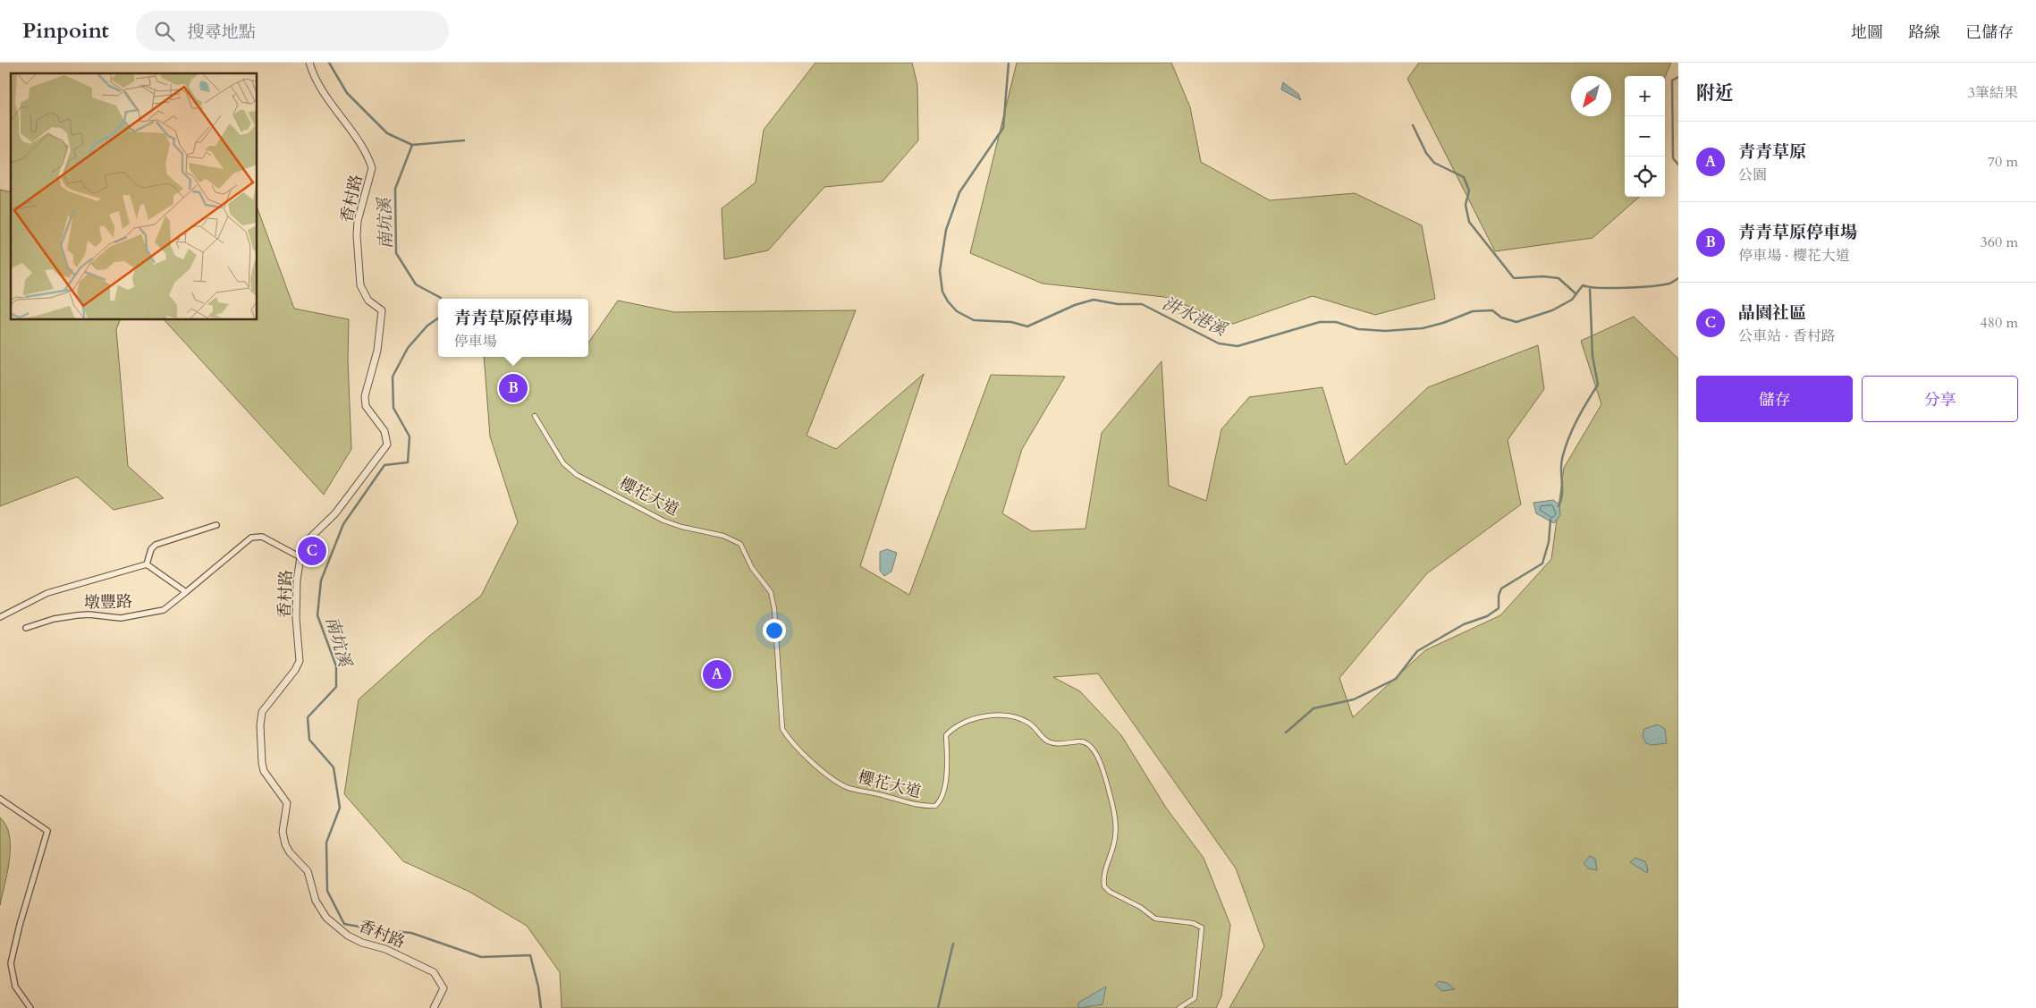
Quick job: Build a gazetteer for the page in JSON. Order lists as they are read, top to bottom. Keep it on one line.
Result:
{"streets":{"street":["香村路","櫻花大道","墩豐路"]},"crossings":[["香村路","墩豐路"]],"water":["南坑溪","汫水港溪"],"north":"bottom left","page":{"header":"Pinpoint","search":"搜尋地點","nav":["地圖","路線","已儲存"],"heading":["附近","3筆結果"],"map_buttons":["+","−"],"list":[{"mark":"A","name":"青青草原","note":"公園","value":"70 m"},{"mark":"B","name":"青青草原停車場","note":"停車場 · 櫻花大道","value":"360 m"},{"mark":"C","name":"晶園社區","note":"公車站 · 香村路","value":"480 m"}],"popup":["青青草原停車場","停車場"],"buttons":["儲存","分享"],"pins":["B","C","A"]}}
